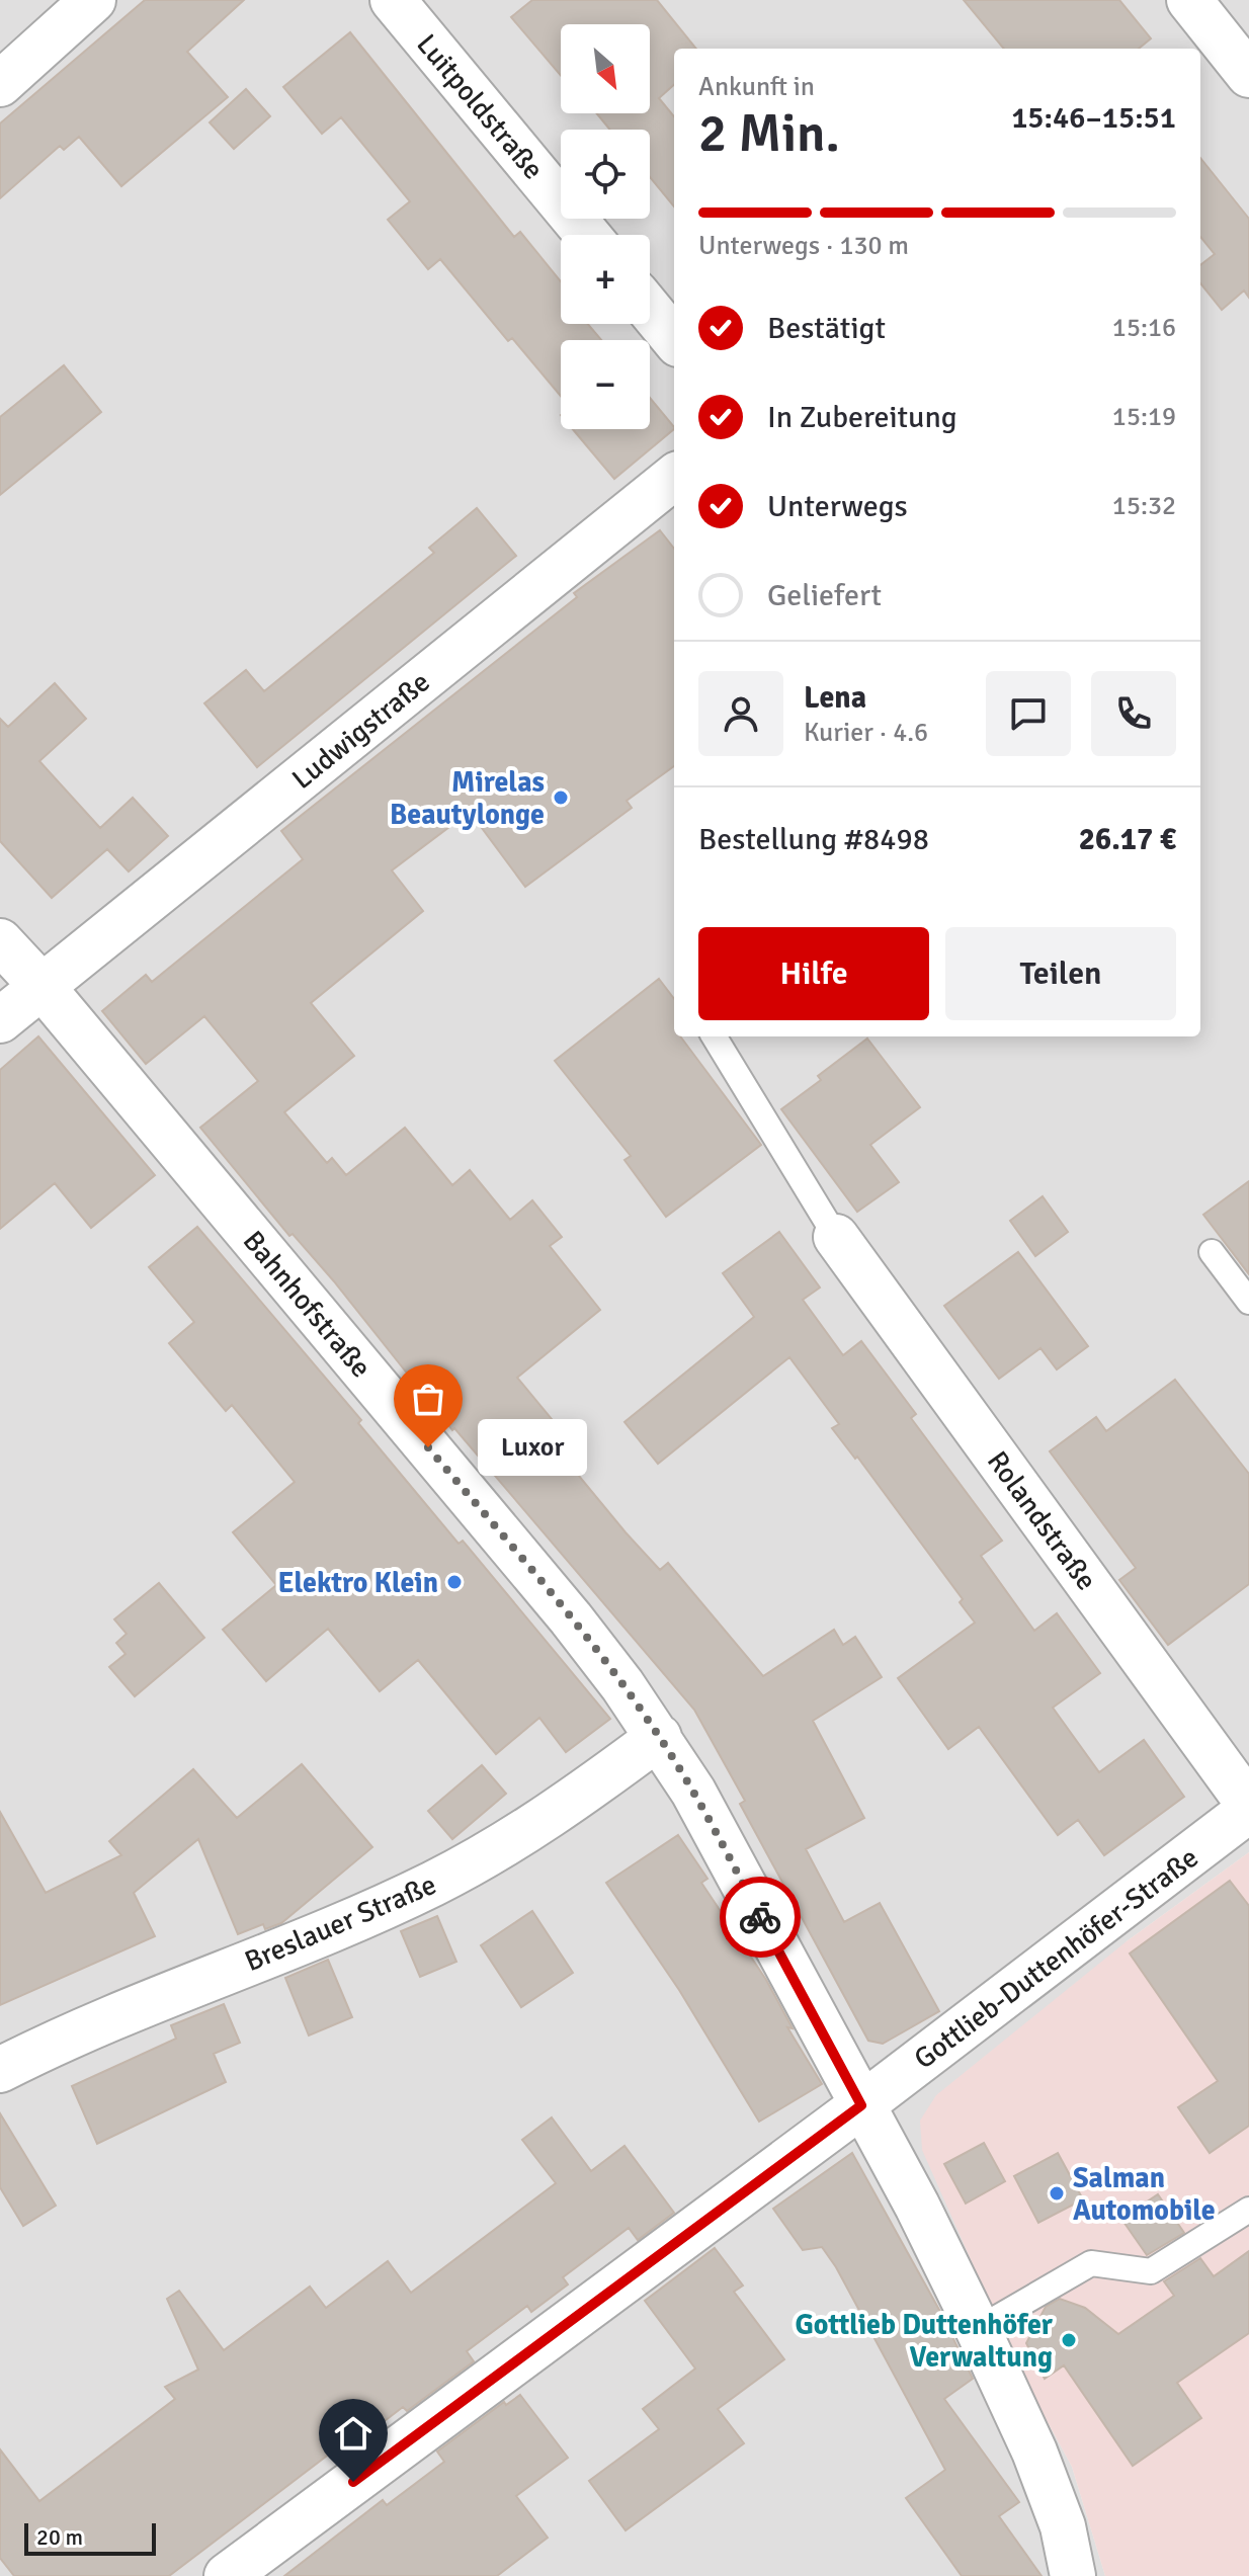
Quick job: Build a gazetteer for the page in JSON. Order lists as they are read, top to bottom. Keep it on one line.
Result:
{"streets":{"street":["Luitpoldstraße","Ludwigstraße","Bahnhofstraße","Rolandstraße","Breslauer Straße","Gottlieb-Duttenhöfer-Straße"]},"crossings":[["Ludwigstraße","Bahnhofstraße"],["Bahnhofstraße","Breslauer Straße"],["Bahnhofstraße","Gottlieb-Duttenhöfer-Straße"],["Rolandstraße","Gottlieb-Duttenhöfer-Straße"]],"places":["Mirelas Beautylonge","Luxor","Elektro Klein","Salman Automobile","Gottlieb Duttenhöfer Verwaltung"],"scale_bar":"20 m","north":"bottom right","page":{"map_buttons":["+","−"],"heading":["2 Min.","Ankunft in","15:46–15:51"],"panel":["Lena","Kurier · 4.6","Bestellung #8498","26.17 €"],"bar":"Unterwegs · 130 m","list":[["Bestätigt","15:16"],["In Zubereitung","15:19"],["Unterwegs","15:32"],"Geliefert"],"buttons":["Hilfe","Teilen"],"bubble":"Luxor","scale":"20 m"}}
